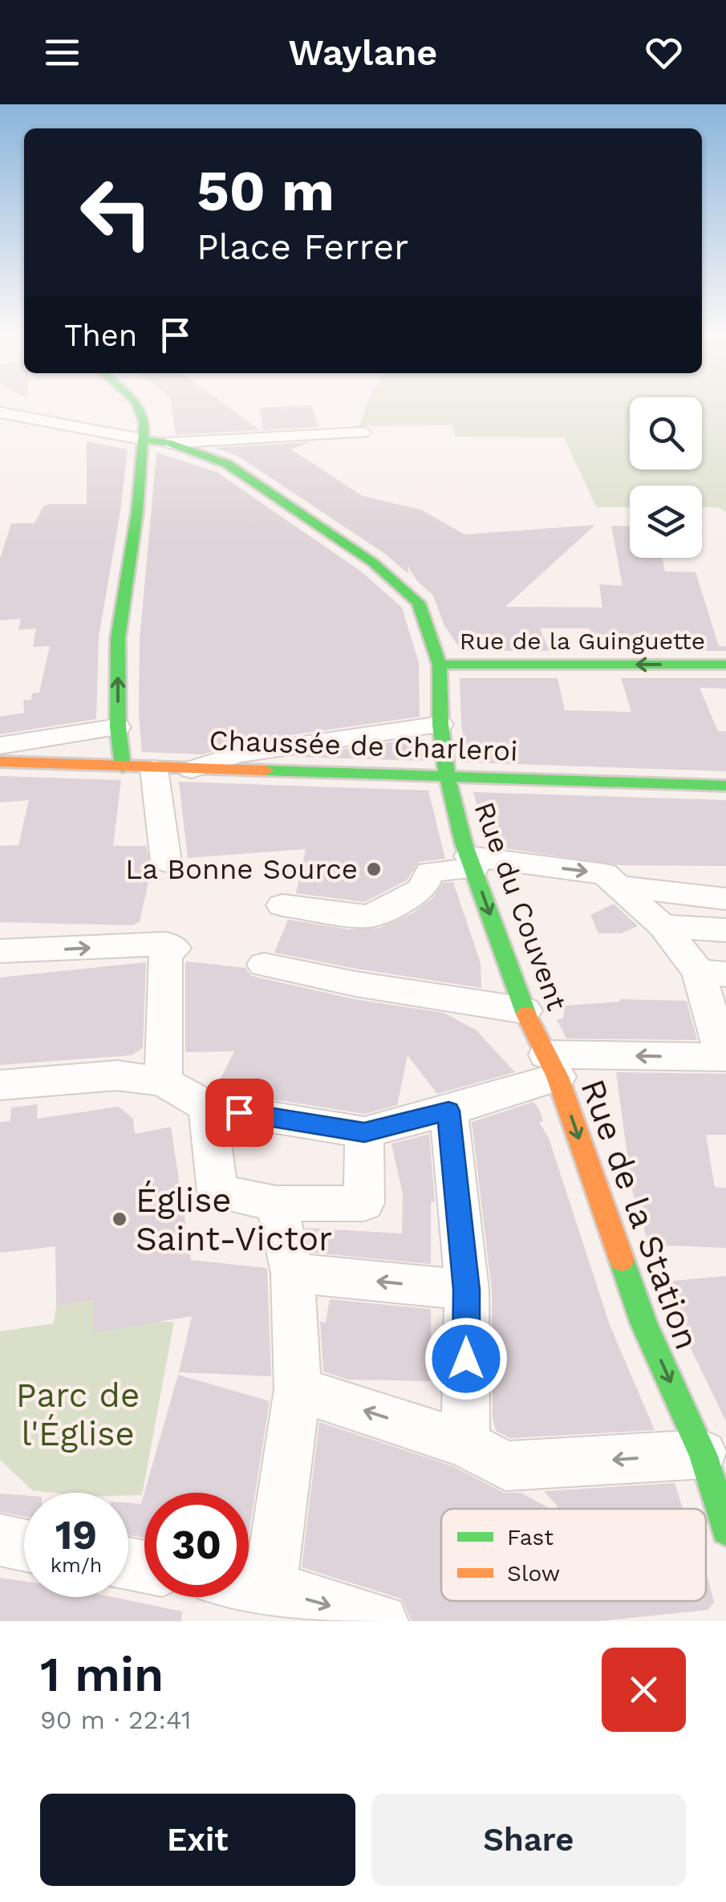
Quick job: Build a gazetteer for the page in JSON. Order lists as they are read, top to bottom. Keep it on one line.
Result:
{"streets":{"main road":["Rue de la Guinguette","Chaussée de Charleroi","Rue du Couvent","Rue de la Station"]},"crossings":[["Rue de la Guinguette","Rue du Couvent"],["Chaussée de Charleroi","Rue du Couvent"],["Rue du Couvent","Rue de la Station"]],"one_way":["Rue de la Guinguette","Rue de la Station"],"parks":["Parc de l'Église"],"places":["La Bonne Source","Église Saint-Victor"],"legend":["Fast","Slow"],"page":{"header":"Waylane","turn":["50 m","Place Ferrer"],"then":"Then","speed":"19 km/h","limit":"30","heading":["1 min","90 m · 22:41"],"buttons":["Exit","Share"]}}
